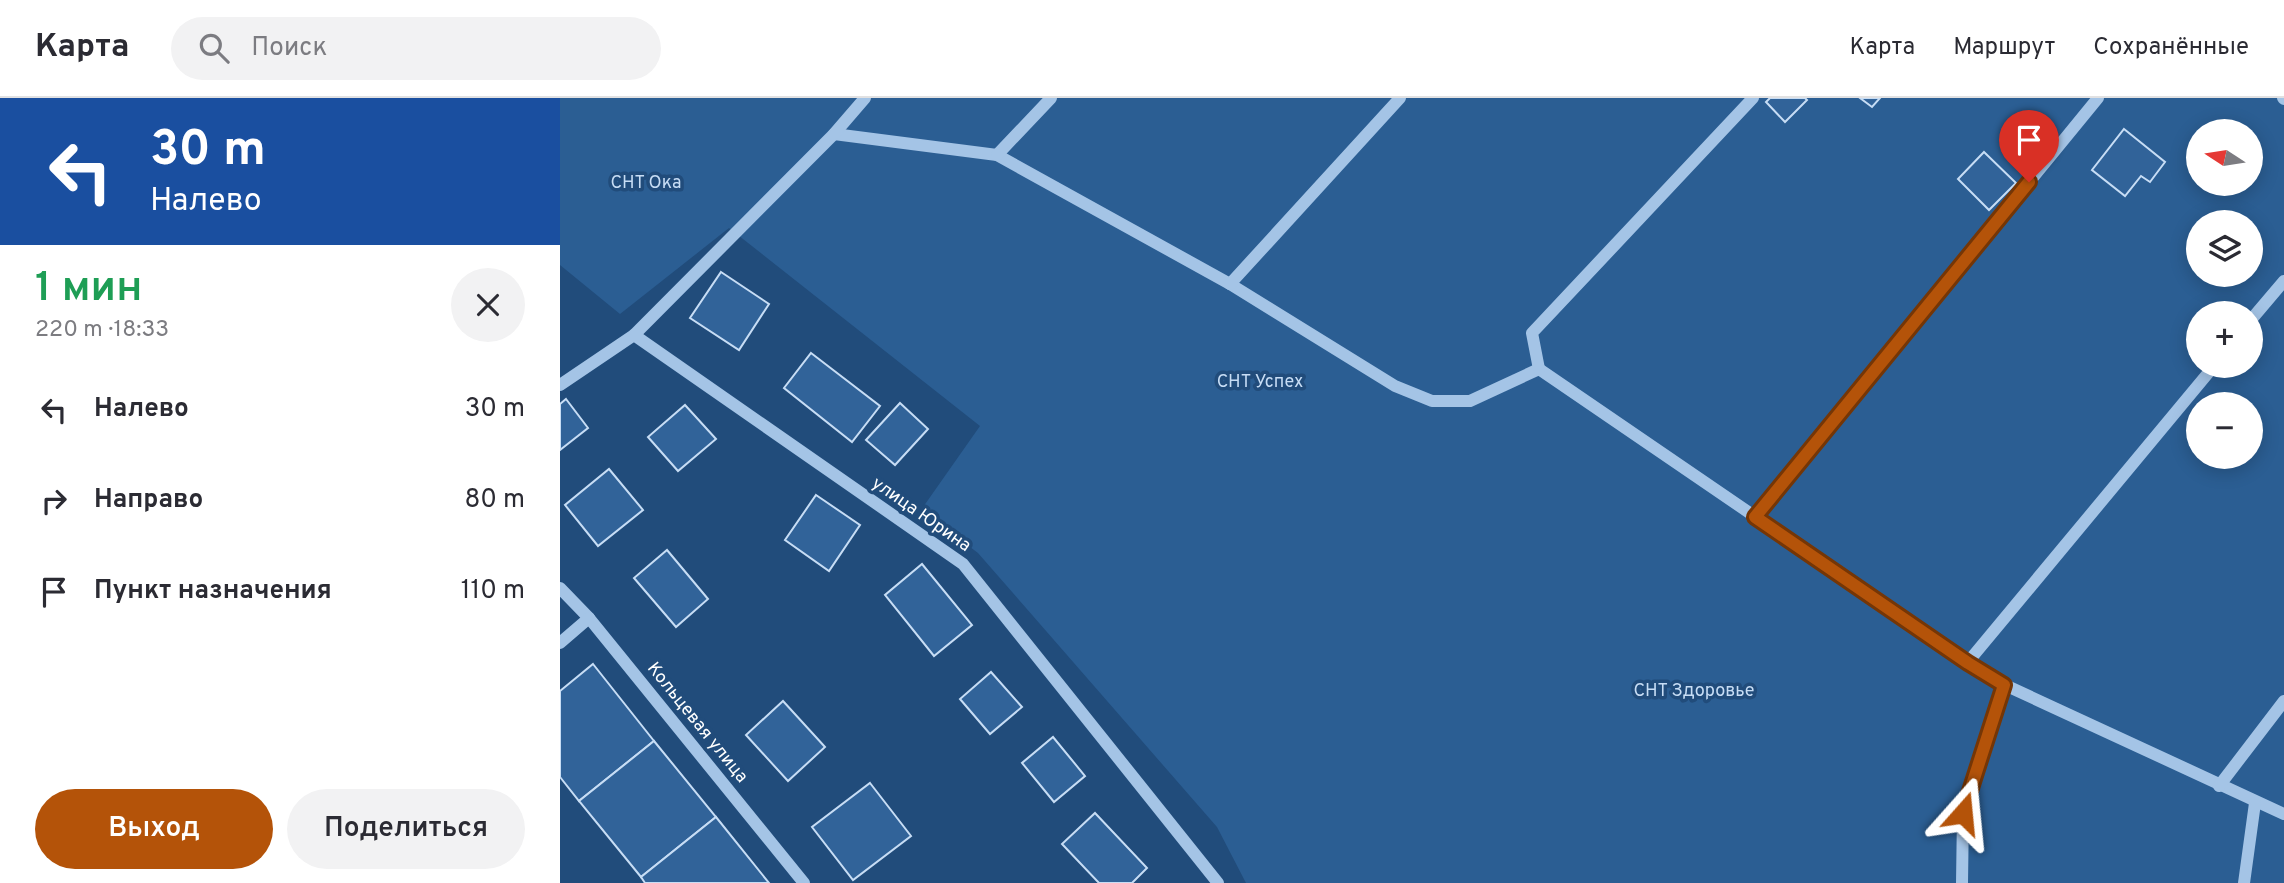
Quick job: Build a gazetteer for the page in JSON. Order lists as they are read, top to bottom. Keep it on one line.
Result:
{"streets":{"street":["улица Юрина","Кольцевая улица"]},"parks":["СНТ Ока","СНТ Успех","СНТ Здоровье"],"north":"left","page":{"header":"Карта","search":"Поиск","nav":["Карта","Маршрут","Сохранённые"],"turn":["30 m","Налево"],"map_buttons":["+","−"],"heading":["1 мин","220 m · 18:33"],"list":[{"name":"Налево","value":"30 m"},{"name":"Направо","value":"80 m"},{"name":"Пункт назначения","value":"110 m"}],"buttons":["Выход","Поделиться"]}}
